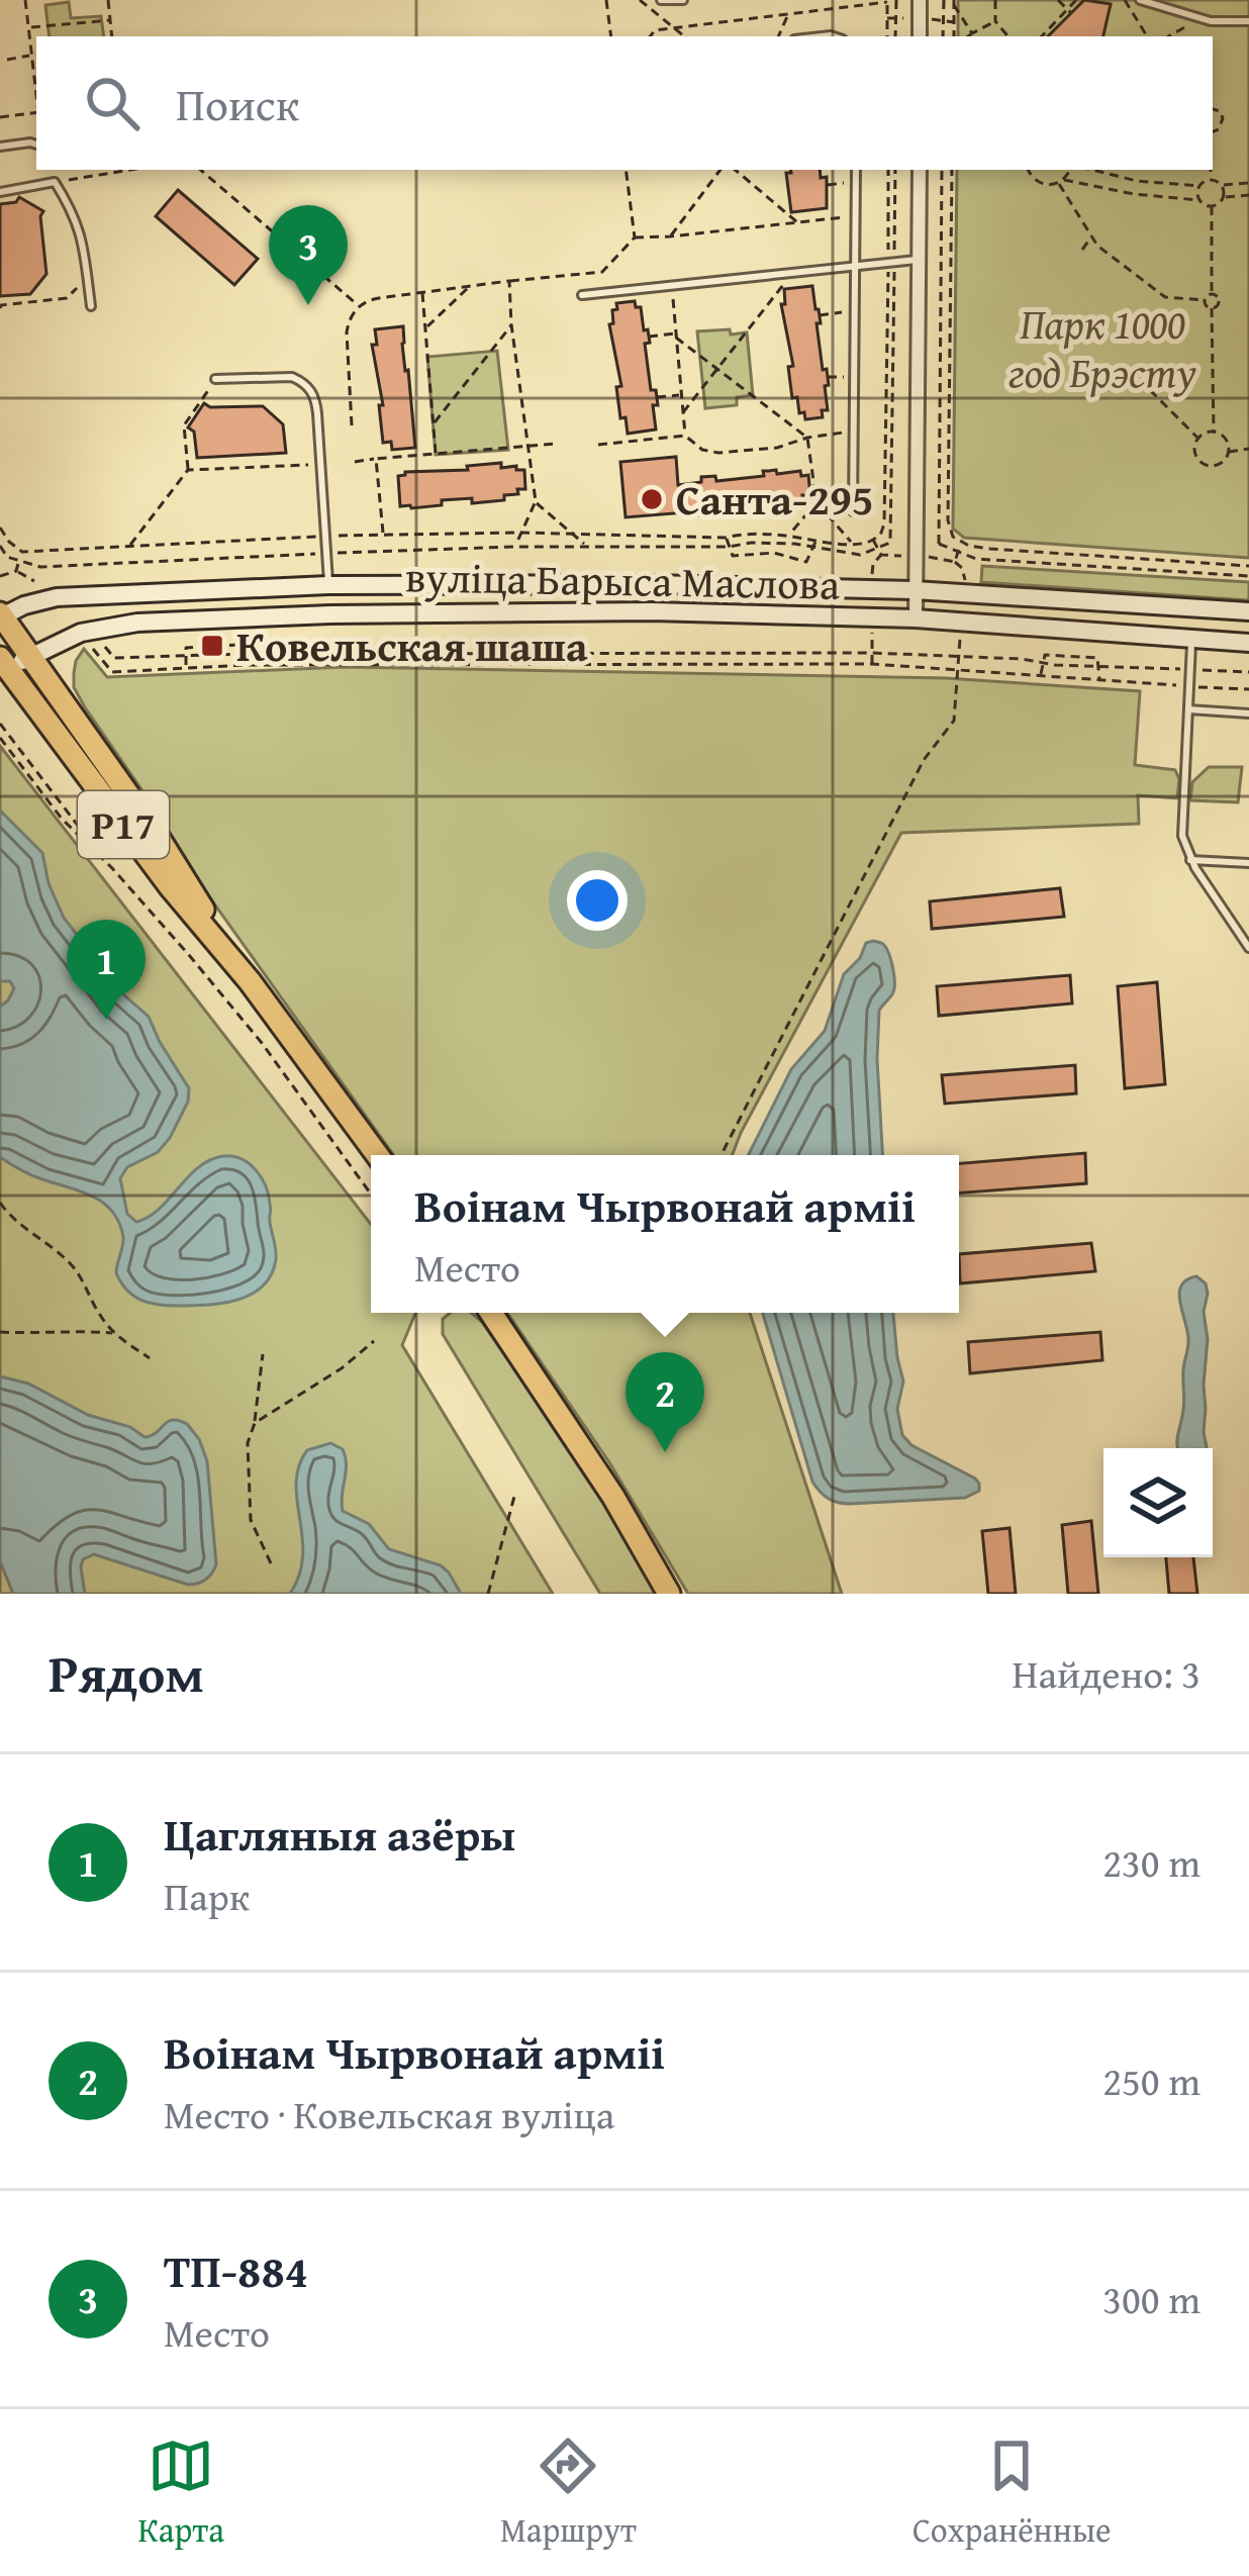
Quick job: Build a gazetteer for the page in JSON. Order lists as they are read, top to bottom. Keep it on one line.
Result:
{"streets":{"highway":["Р17"],"main road":["вуліца Барыса Маслова"]},"crossings":[["вуліца Барыса Маслова","Р17"]],"parks":["Парк 1000 год Брэсту"],"places":{"other":["Санта-295"],"transit":["Ковельская шаша"]},"page":{"search":"Поиск","pins":["3","1","2"],"popup":["Воінам Чырвонай арміі","Место"],"heading":["Рядом","Найдено: 3"],"list":[{"mark":"1","name":"Цагляныя азёры","note":"Парк","value":"230 m"},{"mark":"2","name":"Воінам Чырвонай арміі","note":"Место · Ковельская вуліца","value":"250 m"},{"mark":"3","name":"ТП-884","note":"Место","value":"300 m"}],"nav":["Карта","Маршрут","Сохранённые"]}}
